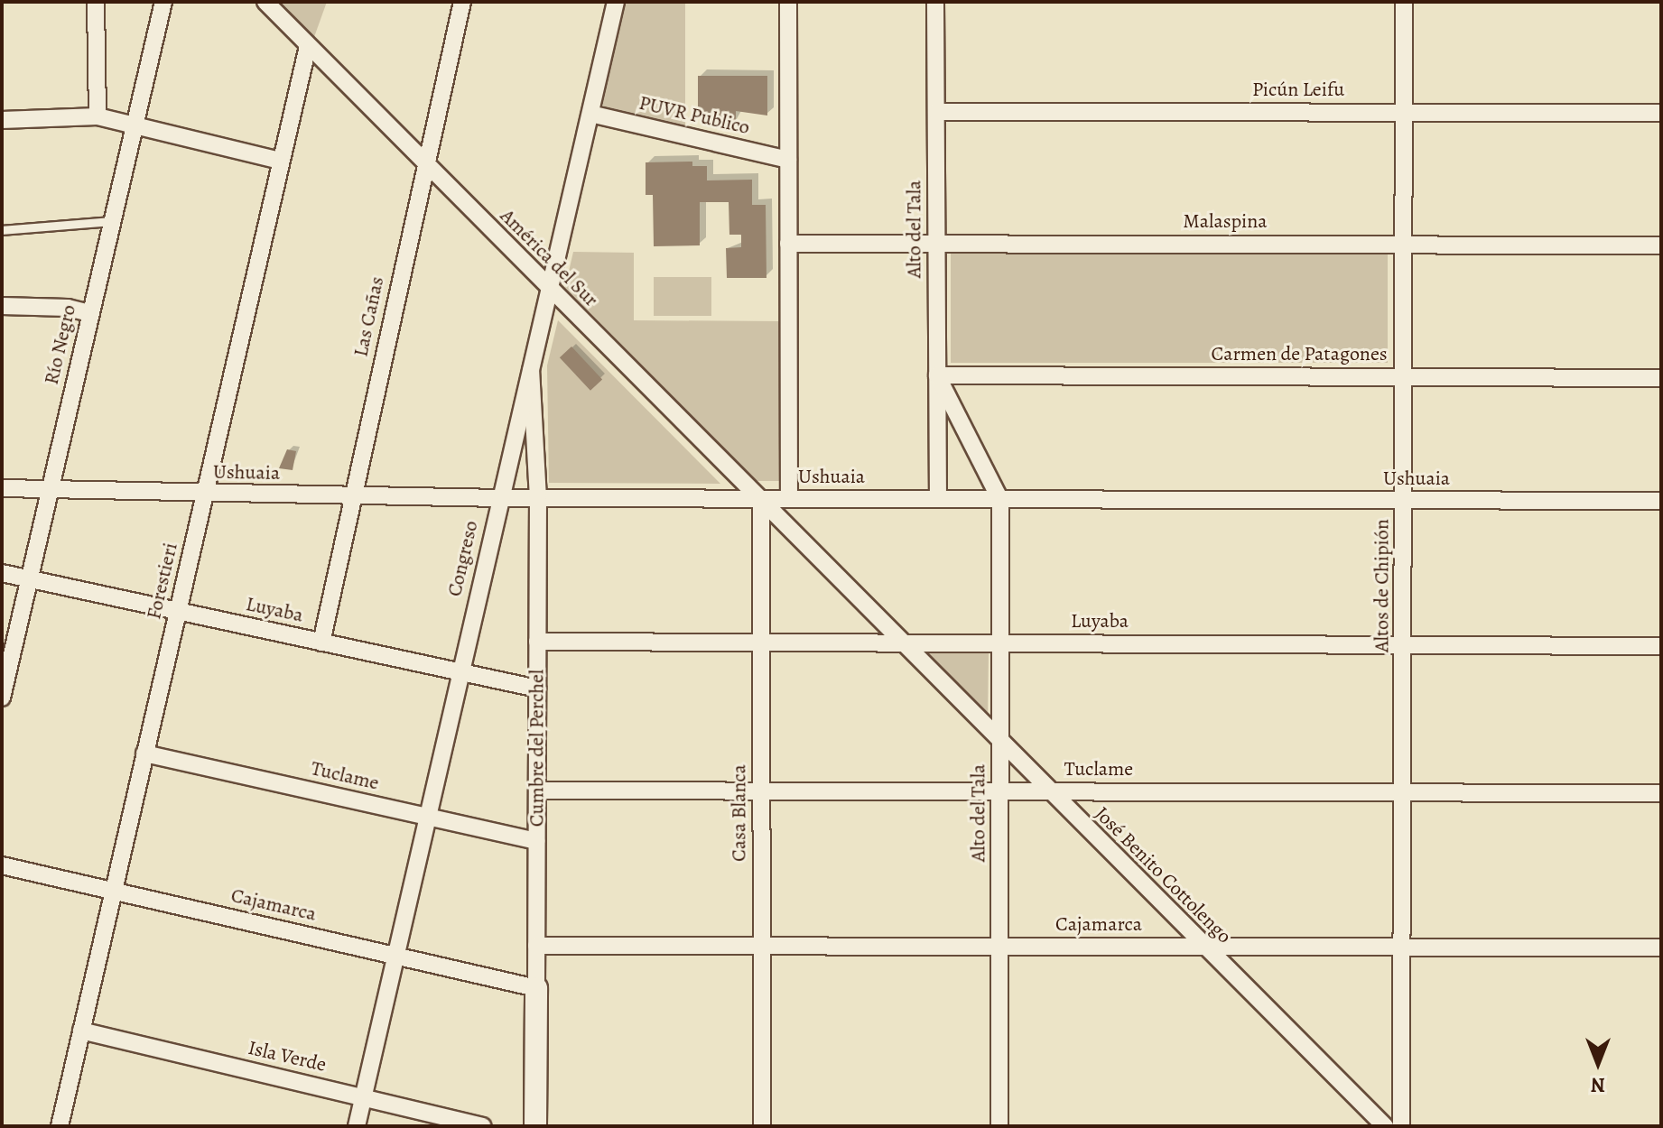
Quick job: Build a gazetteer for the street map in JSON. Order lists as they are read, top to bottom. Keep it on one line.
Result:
{"streets":{"main road":["Cumbre del Perchel"],"street":["Picún Leifu","PUVR Publico","Malaspina","Alto del Tala","América del Sur","Las Cañas","Río Negro","Carmen de Patagones","Ushuaia","Congreso","Forestieri","Altos de Chipión","Luyaba","Tuclame","Casa Blanca","José Benito Cottolengo","Cajamarca","Isla Verde"]},"crossings":[["Picún Leifu","Alto del Tala"],["Picún Leifu","Altos de Chipión"],["PUVR Publico","Congreso"],["Malaspina","Alto del Tala"],["Malaspina","Altos de Chipión"],["Alto del Tala","Carmen de Patagones"],["Alto del Tala","Ushuaia"],["Alto del Tala","Luyaba"],["Alto del Tala","Tuclame"],["Alto del Tala","José Benito Cottolengo"],["Alto del Tala","Cajamarca"],["América del Sur","Las Cañas"],["América del Sur","Ushuaia"],["América del Sur","Congreso"],["América del Sur","Forestieri"],["América del Sur","Casa Blanca"],["América del Sur","José Benito Cottolengo"],["Las Cañas","Ushuaia"],["Las Cañas","Luyaba"],["Río Negro","Ushuaia"],["Río Negro","Luyaba"],["Carmen de Patagones","Altos de Chipión"],["Ushuaia","Congreso"],["Ushuaia","Forestieri"],["Ushuaia","Altos de Chipión"],["Ushuaia","Cumbre del Perchel"],["Ushuaia","Casa Blanca"],["Ushuaia","José Benito Cottolengo"],["Congreso","Luyaba"],["Congreso","Cumbre del Perchel"],["Congreso","Tuclame"],["Congreso","Cajamarca"],["Congreso","Isla Verde"],["Forestieri","Luyaba"],["Forestieri","Tuclame"],["Forestieri","Cajamarca"],["Forestieri","Isla Verde"],["Altos de Chipión","Luyaba"],["Altos de Chipión","Tuclame"],["Altos de Chipión","Cajamarca"],["Luyaba","Cumbre del Perchel"],["Luyaba","Casa Blanca"],["Luyaba","José Benito Cottolengo"],["Cumbre del Perchel","Tuclame"],["Cumbre del Perchel","Cajamarca"],["Tuclame","Casa Blanca"],["Tuclame","José Benito Cottolengo"],["Casa Blanca","José Benito Cottolengo"],["Casa Blanca","Cajamarca"],["José Benito Cottolengo","Cajamarca"]],"north":"bottom"}
